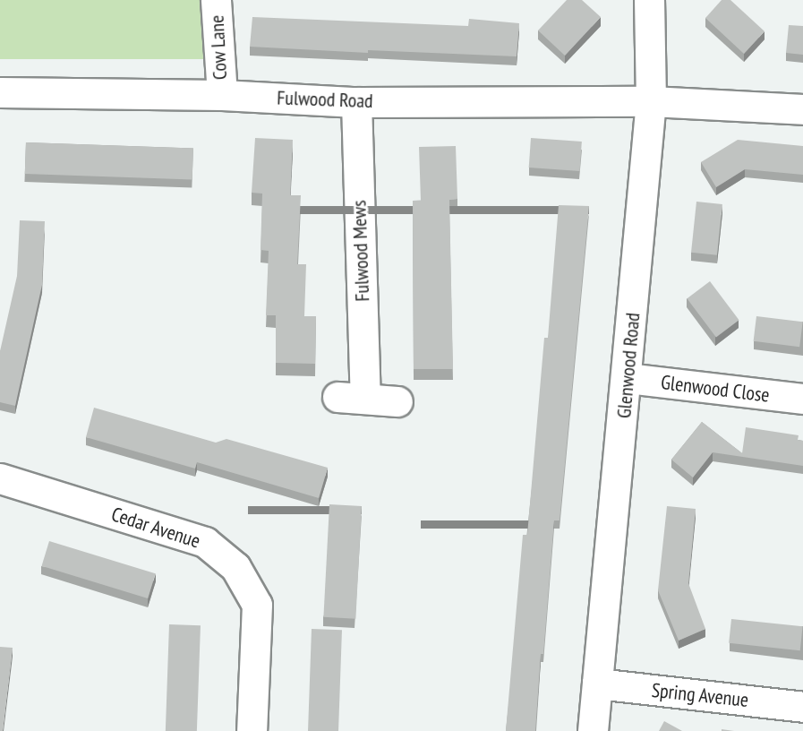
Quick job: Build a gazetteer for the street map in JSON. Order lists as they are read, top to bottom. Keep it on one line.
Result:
{"streets":{"street":["Cow Lane","Fulwood Road","Fulwood Mews","Glenwood Road","Glenwood Close","Cedar Avenue","Spring Avenue"]},"crossings":[["Cow Lane","Fulwood Road"],["Fulwood Road","Fulwood Mews"],["Fulwood Road","Glenwood Road"],["Glenwood Road","Glenwood Close"],["Glenwood Road","Spring Avenue"]]}
